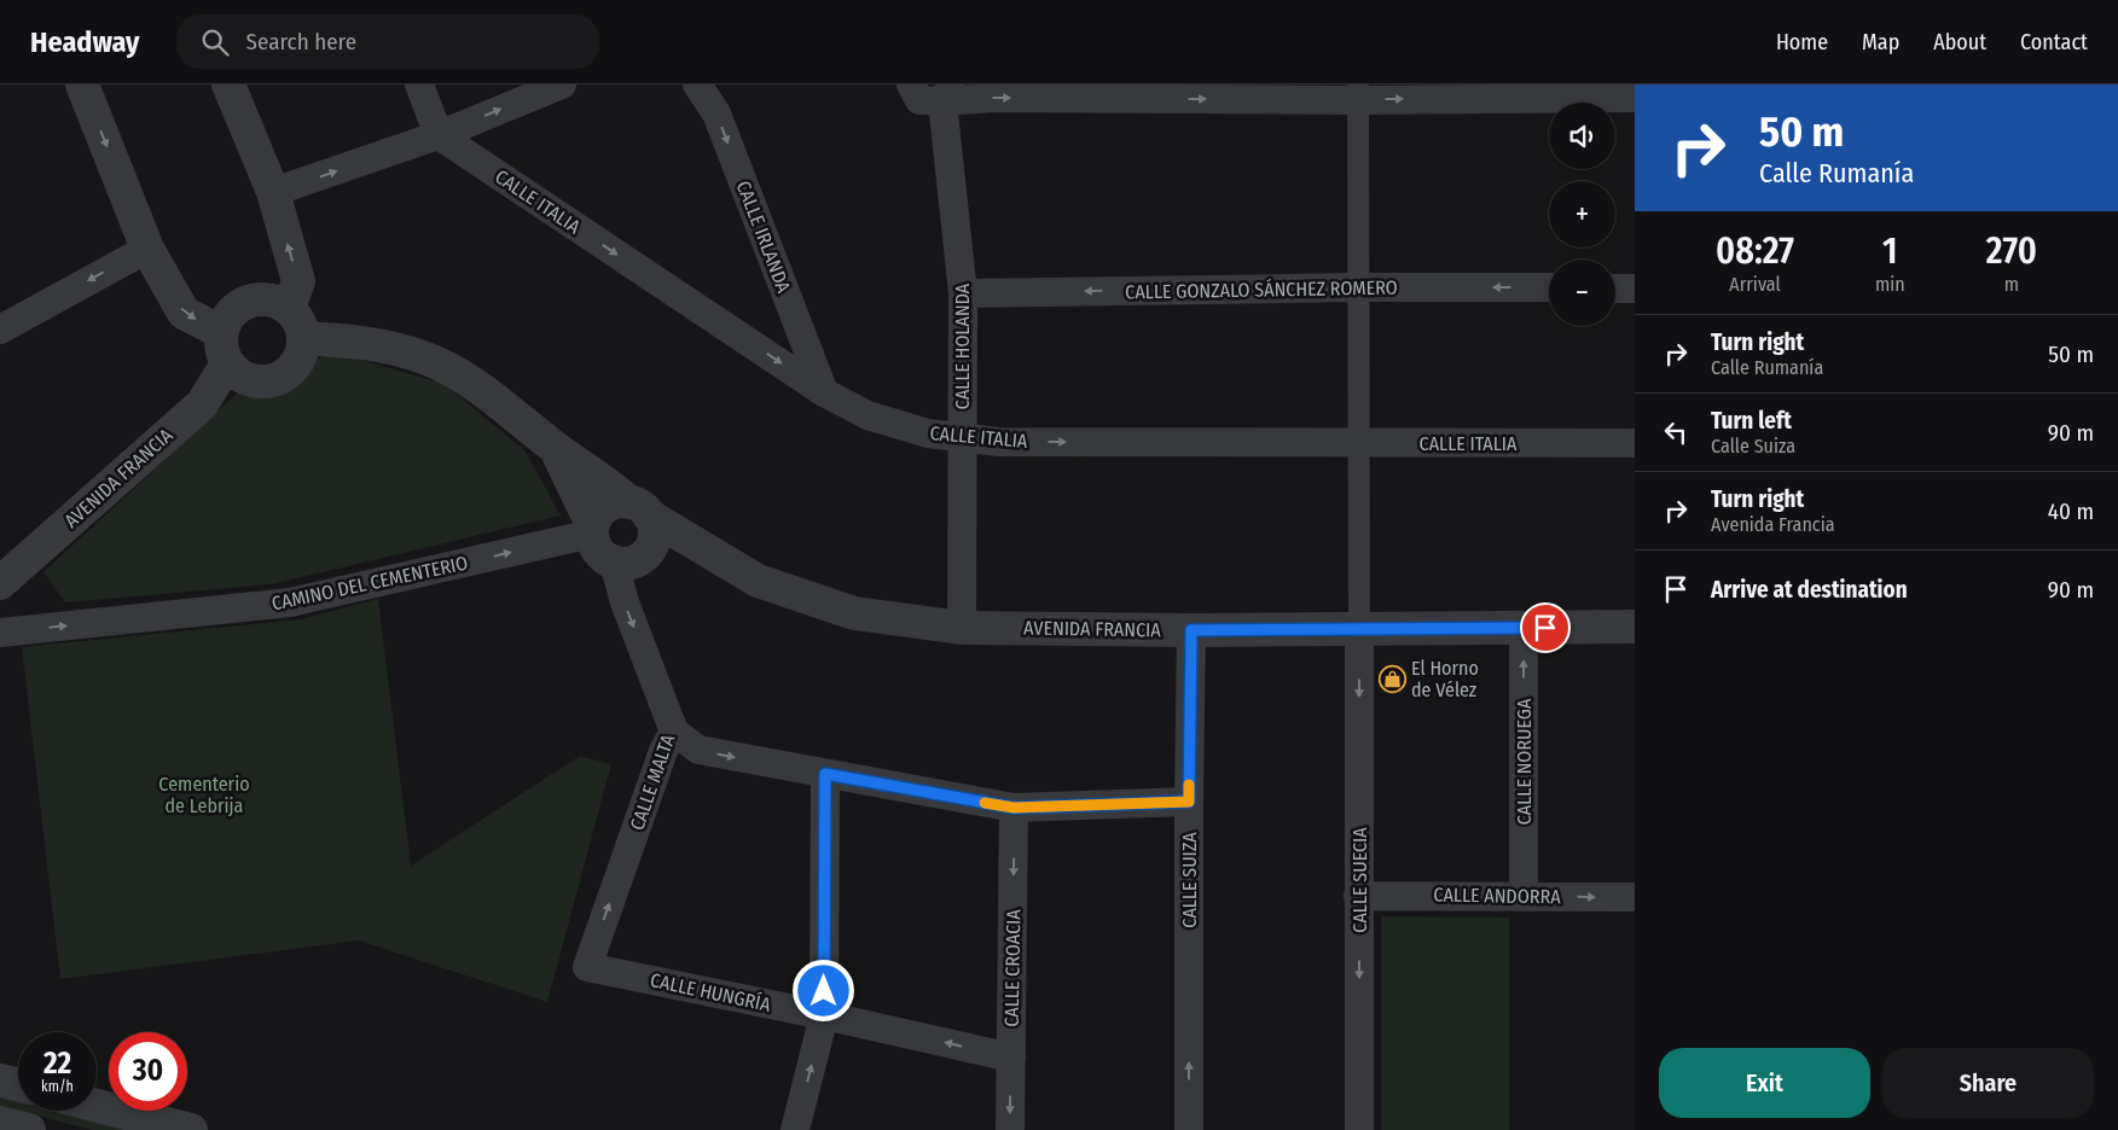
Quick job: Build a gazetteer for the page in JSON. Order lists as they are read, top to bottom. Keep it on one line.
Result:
{"streets":{"street":["CALLE ITALIA","CALLE IRLANDA","CALLE GONZALO SÁNCHEZ ROMERO","CALLE HOLANDA","AVENIDA FRANCIA","CAMINO DEL CEMENTERIO","CALLE NORUEGA","CALLE MALTA","CALLE SUIZA","CALLE SUECIA","CALLE ANDORRA","CALLE CROACIA","CALLE HUNGRÍA"]},"crossings":[["CALLE ITALIA","CALLE IRLANDA"],["CALLE ITALIA","CALLE HOLANDA"],["CALLE GONZALO SÁNCHEZ ROMERO","CALLE HOLANDA"],["CALLE HOLANDA","AVENIDA FRANCIA"],["AVENIDA FRANCIA","CAMINO DEL CEMENTERIO"],["AVENIDA FRANCIA","CALLE NORUEGA"],["AVENIDA FRANCIA","CALLE MALTA"],["AVENIDA FRANCIA","CALLE SUIZA"],["AVENIDA FRANCIA","CALLE SUECIA"],["CAMINO DEL CEMENTERIO","CALLE MALTA"],["CALLE NORUEGA","CALLE ANDORRA"],["CALLE MALTA","CALLE HUNGRÍA"],["CALLE SUECIA","CALLE ANDORRA"],["CALLE CROACIA","CALLE HUNGRÍA"]],"one_way":["CALLE ITALIA","CALLE IRLANDA","CAMINO DEL CEMENTERIO","CALLE NORUEGA","CALLE SUIZA","CALLE SUECIA","CALLE ANDORRA"],"parks":["Cementerio de Lebrija"],"places":{"shop":["El Horno de Vélez"]},"page":{"header":"Headway","search":"Search here","nav":["Home","Map","About","Contact"],"turn":["50 m","Calle Rumanía"],"map_buttons":["+","−"],"eta":["08:27","Arrival","1","min","270","m"],"list":[{"name":"Turn right","note":"Calle Rumanía","value":"50 m"},{"name":"Turn left","note":"Calle Suiza","value":"90 m"},{"name":"Turn right","note":"Avenida Francia","value":"40 m"},{"name":"Arrive at destination","value":"90 m"}],"speed":"22 km/h","limit":"30","buttons":["Exit","Share"]}}
